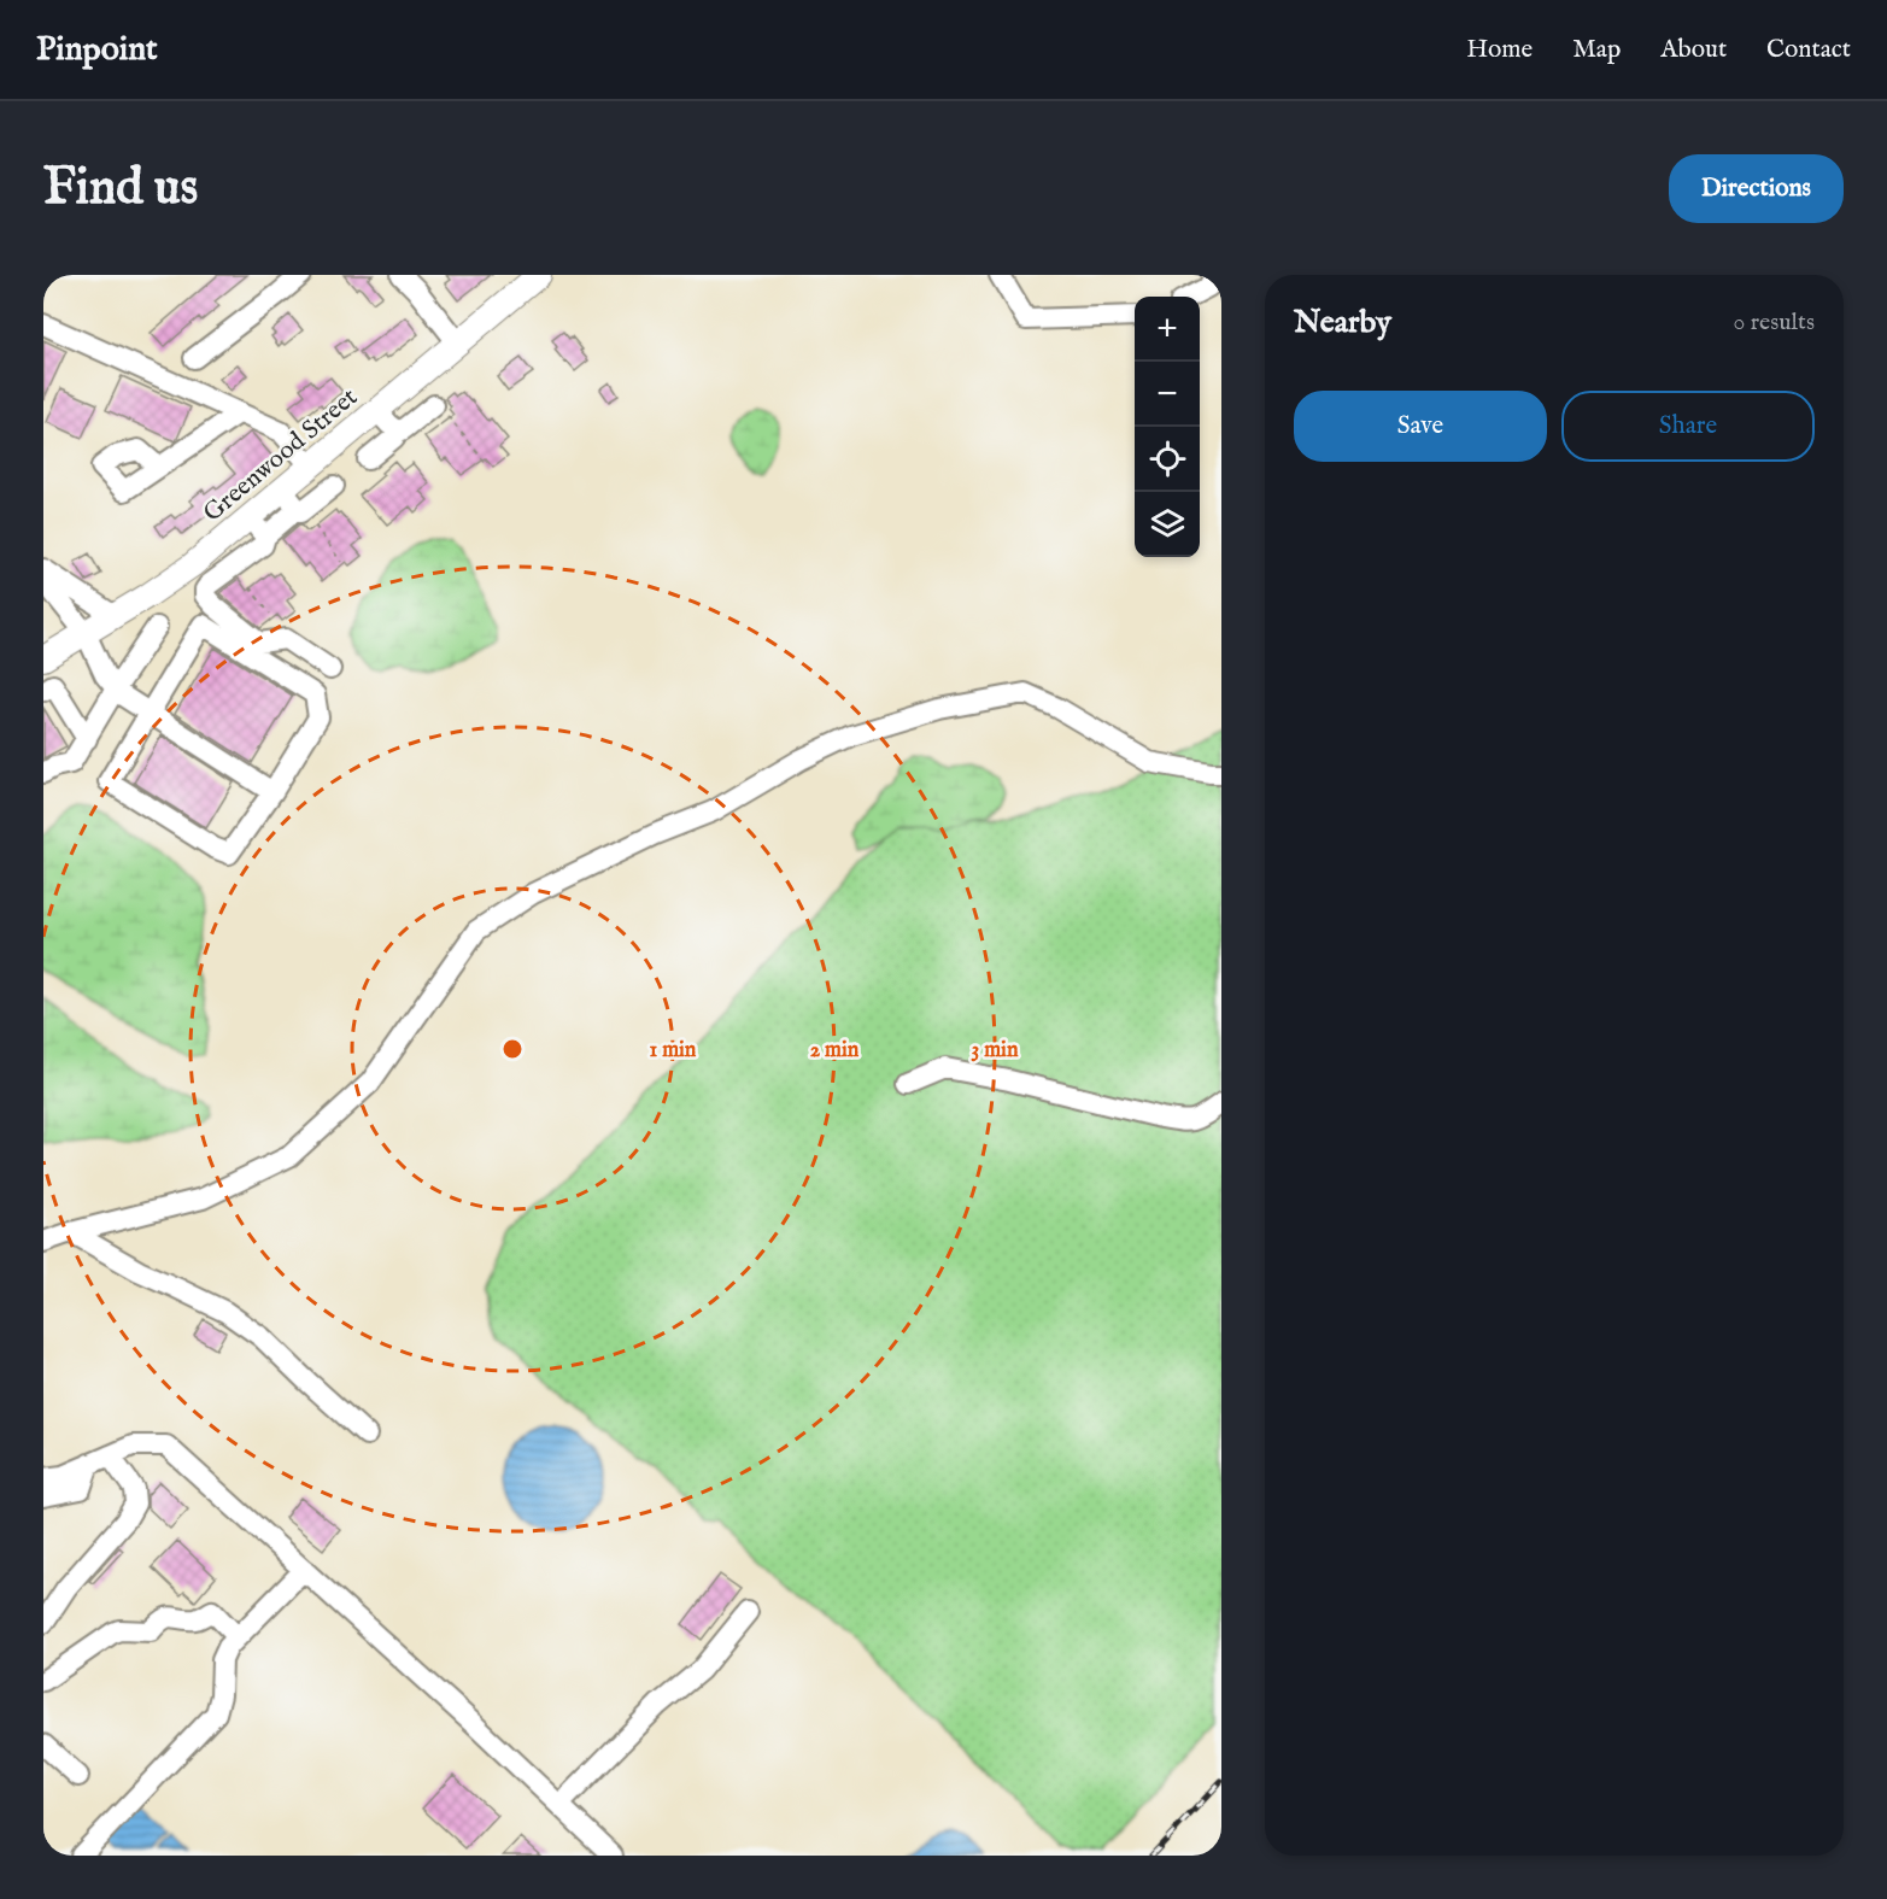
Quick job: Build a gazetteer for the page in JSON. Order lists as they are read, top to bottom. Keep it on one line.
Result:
{"streets":{"main road":["Greenwood Street"]},"page":{"header":"Pinpoint","nav":["Home","Map","About","Contact"],"buttons":["Directions",["Save","Share"]],"title":"Find us","heading":["Nearby","0 results"],"map_buttons":["+","−"]},"rings":["1 min","2 min","3 min"]}
